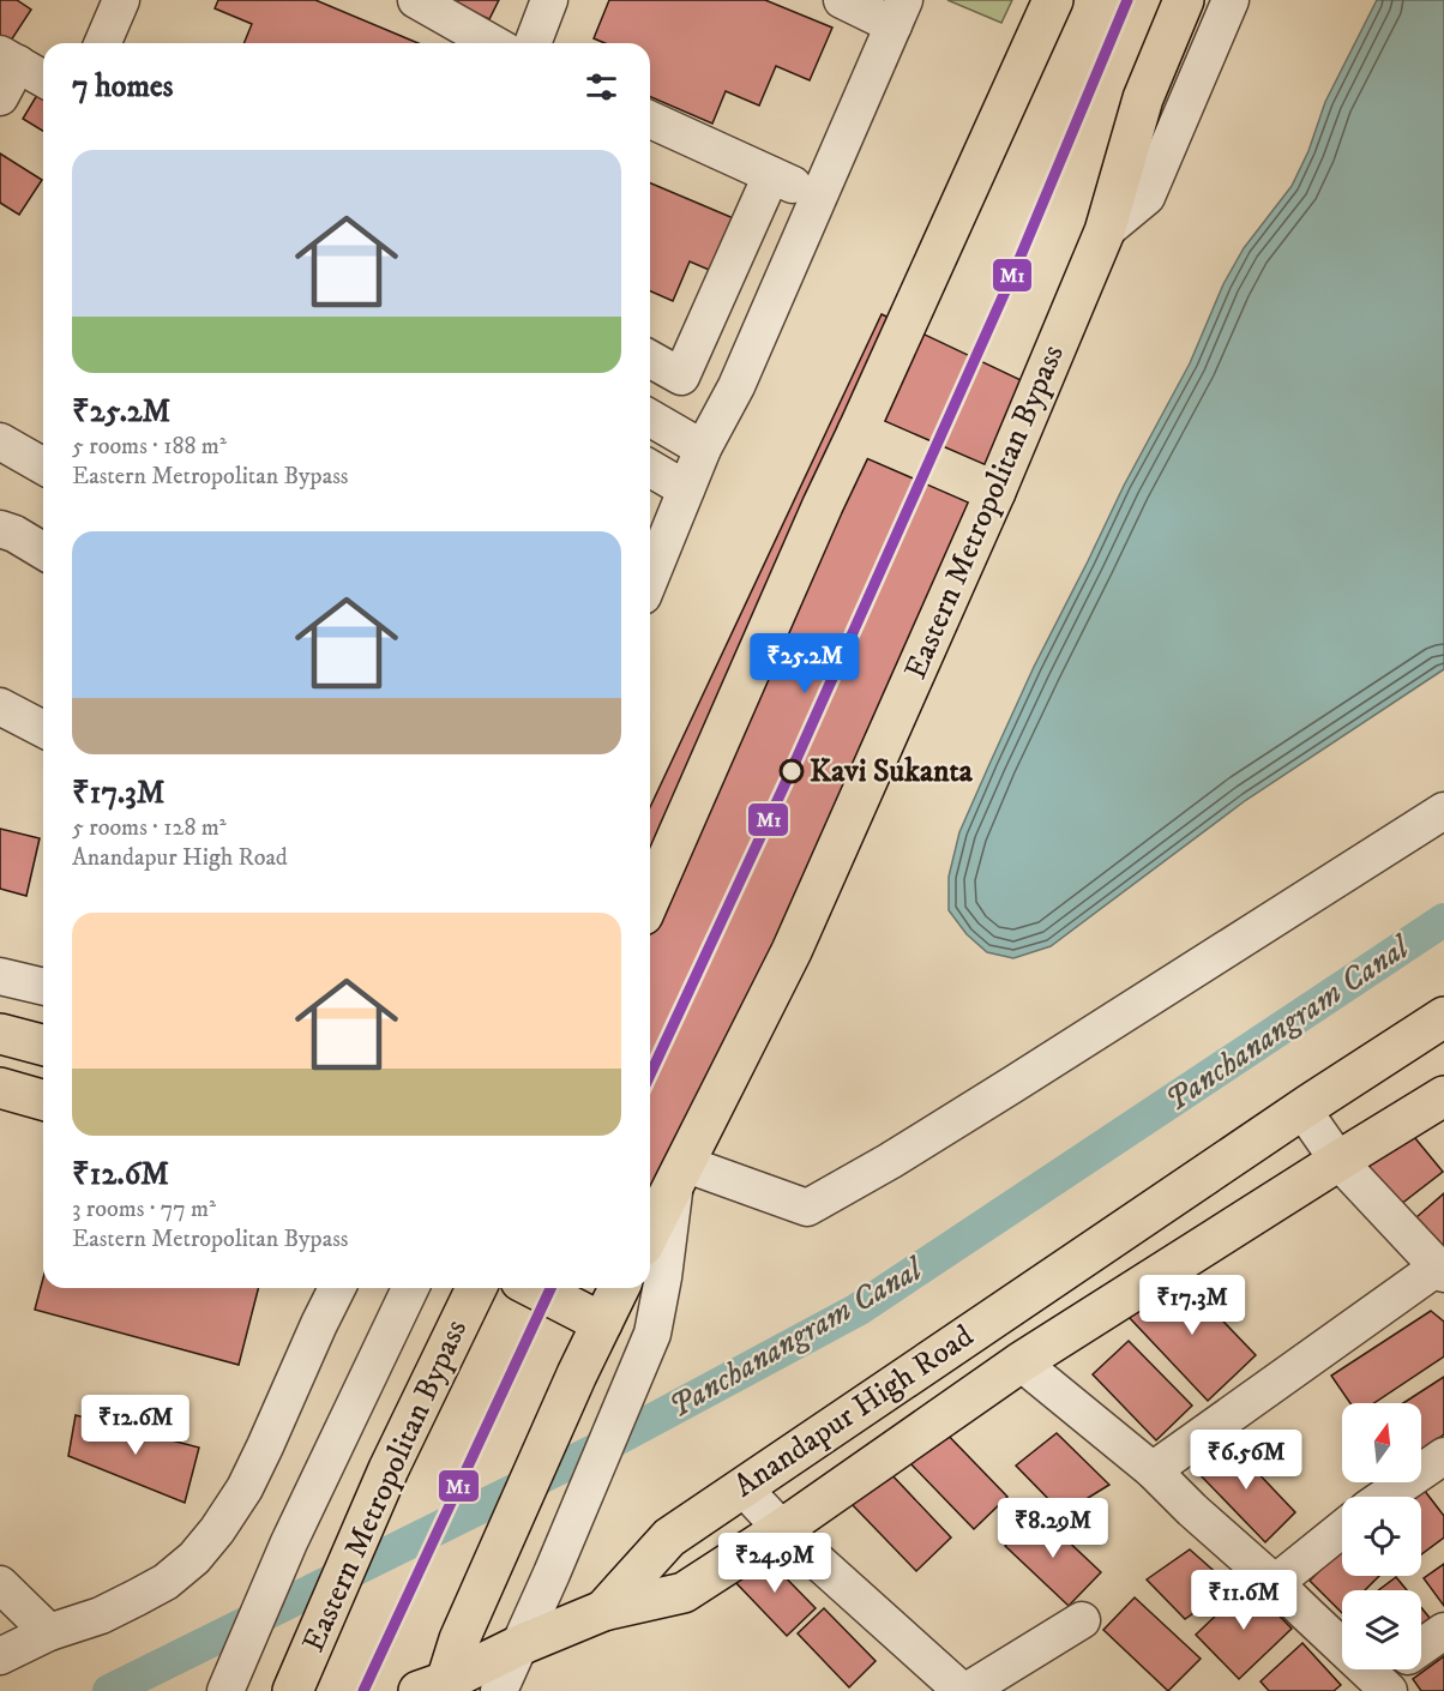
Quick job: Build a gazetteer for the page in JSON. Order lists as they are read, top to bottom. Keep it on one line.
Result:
{"streets":{"main road":["Eastern Metropolitan Bypass","Anandapur High Road"]},"water":["Panchanangram Canal"],"places":["Kavi Sukanta"],"lines":["transit line M1"],"north":"top","page":{"heading":"7 homes","list":[{"name":"₹25.2M","note":"5 rooms · 188 m² · Eastern Metropolitan Bypass"},{"name":"₹17.3M","note":"5 rooms · 128 m² · Anandapur High Road"},{"name":"₹12.6M","note":"3 rooms · 77 m² · Eastern Metropolitan Bypass"}],"price":["₹25.2M","₹17.3M","₹12.6M","₹6.56M","₹8.29M","₹24.9M","₹11.6M"]}}
